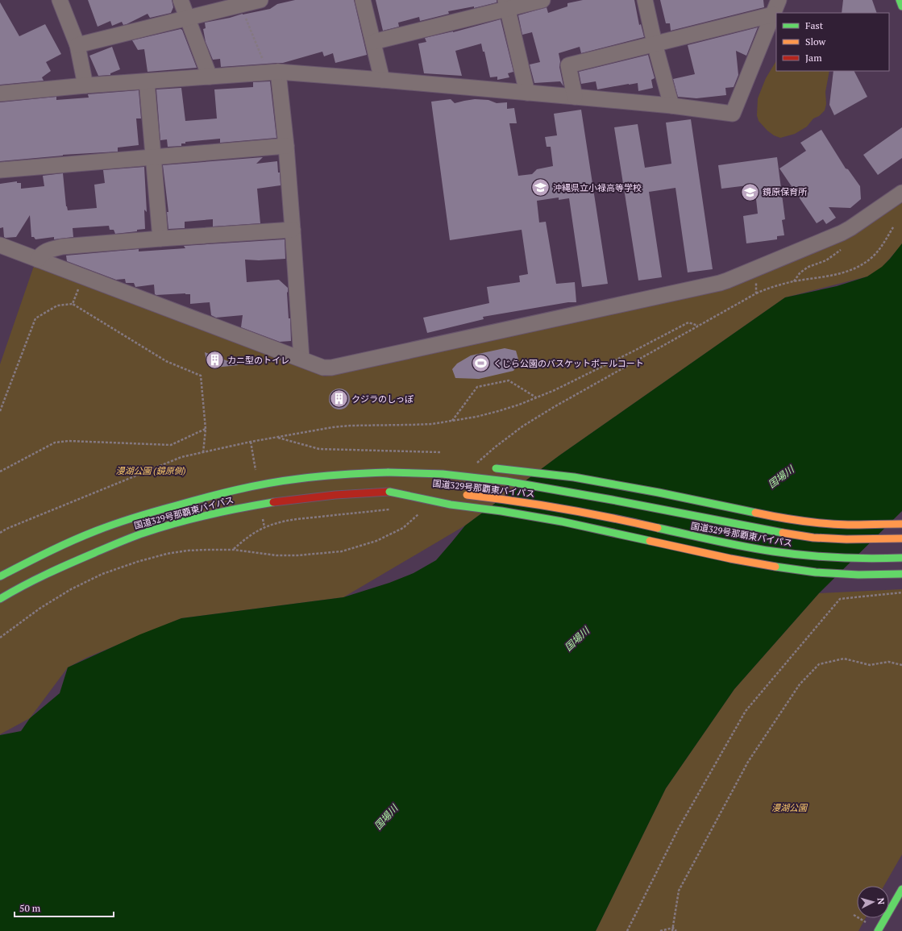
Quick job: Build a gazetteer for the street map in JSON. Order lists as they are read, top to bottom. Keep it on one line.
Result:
{"streets":{"main road":["国道329号那覇東バイパス"]},"water":["国場川"],"parks":["漫湖公園 (鏡原側)","漫湖公園"],"places":{"school or university":["沖縄県立小禄高等学校","鏡原保育所"],"building":["カニ型のトイレ","クジラのしっぽ"],"sports":["くじら公園のバスケットボールコート"]},"legend":["Fast","Slow","Jam"],"scale_bar":"50 m","north":"right"}
